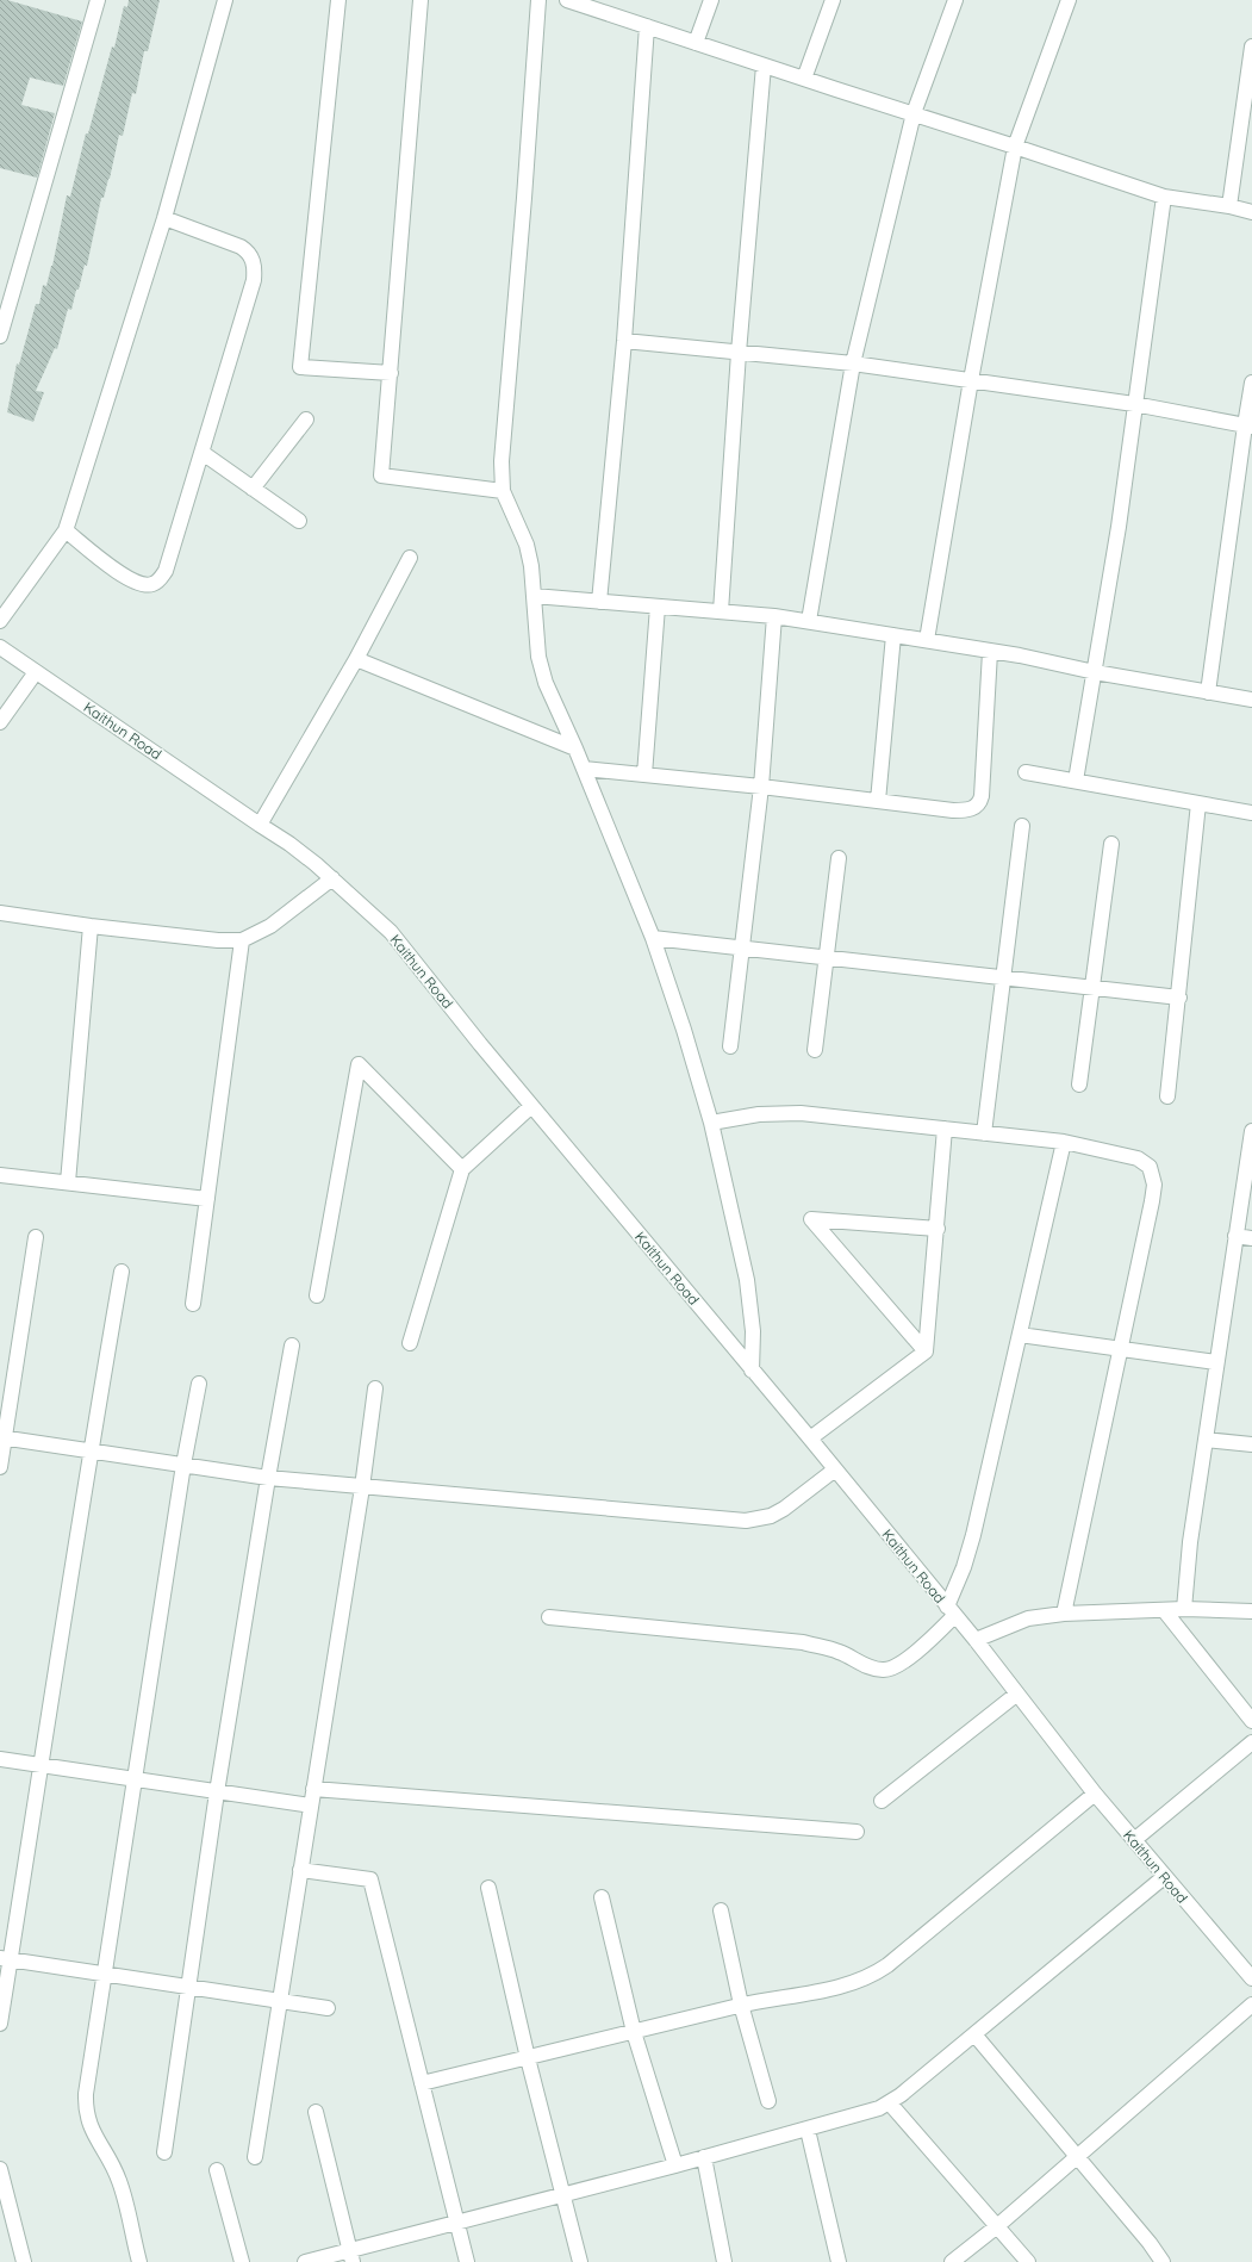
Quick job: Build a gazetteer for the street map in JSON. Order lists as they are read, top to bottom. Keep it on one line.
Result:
{"streets":{"street":["Kaithun Road"]}}
